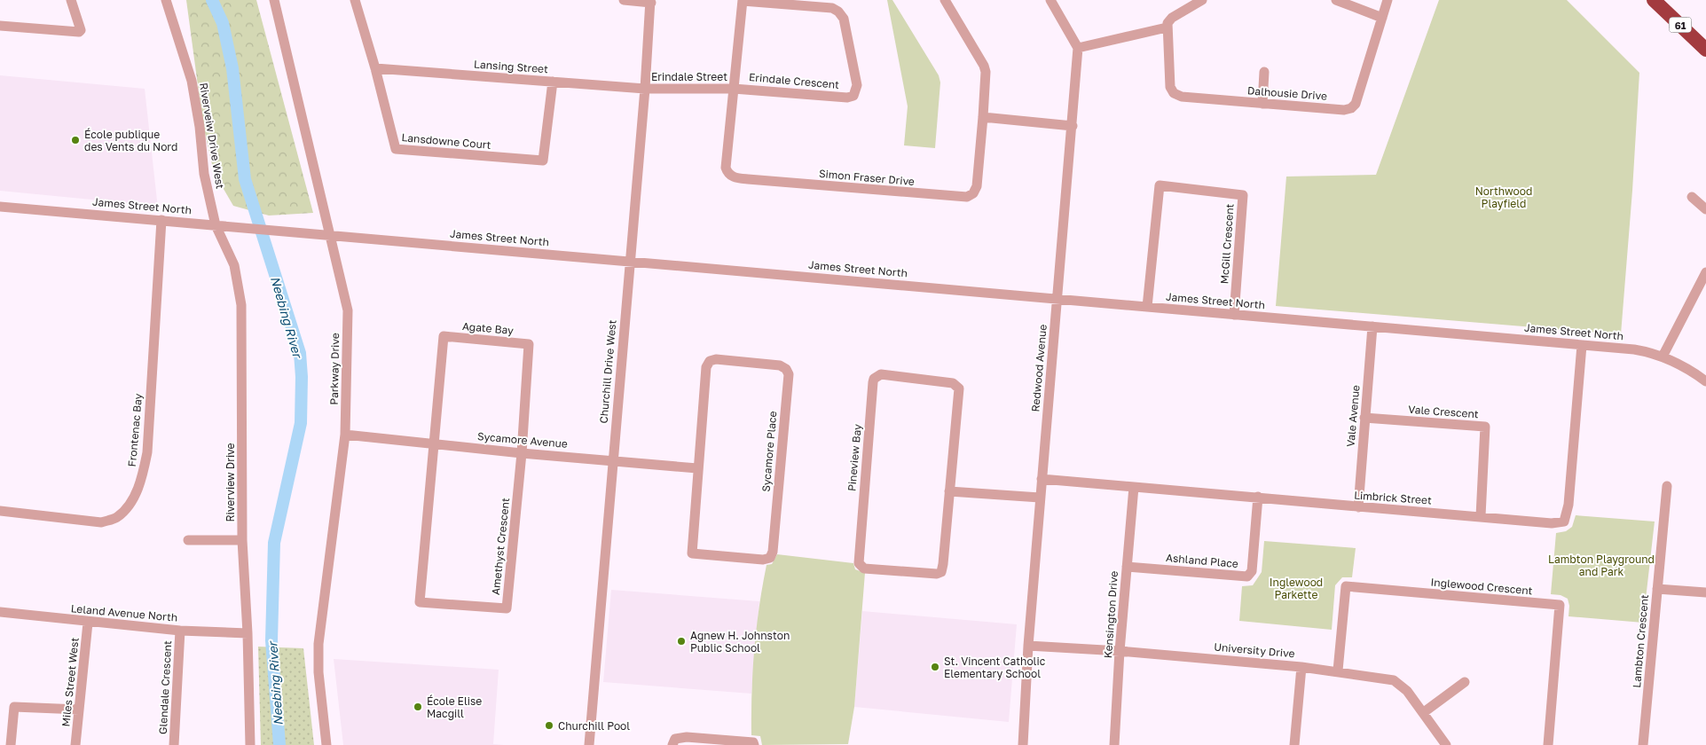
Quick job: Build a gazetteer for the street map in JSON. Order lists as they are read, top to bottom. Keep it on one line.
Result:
{"streets":{"highway":["61"],"street":["Lansing Street","Erindale Street","Erindale Crescent","Dalhousie Drive","Riverveiw Drive West","Lansdowne Court","Simon Fraser Drive","James Street North","McGill Crescent","Agate Bay","Redwood Avenue","Parkway Drive","Churchill Drive West","Vale Crescent","Vale Avenue","Frontenac Bay","Sycamore Avenue","Sycamore Place","Pineview Bay","Riverview Drive","Limbrick Street","Amethyst Crescent","Ashland Place","Inglewood Crescent","Leland Avenue North","Kensington Drive","Lambton Crescent","University Drive","Miles Street West","Glendale Crescent"]},"crossings":[["Lansing Street","Erindale Street"],["Lansing Street","Lansdowne Court"],["Lansing Street","Churchill Drive West"],["Erindale Street","Erindale Crescent"],["Erindale Street","Simon Fraser Drive"],["Erindale Street","Churchill Drive West"],["Erindale Crescent","Simon Fraser Drive"],["Riverveiw Drive West","James Street North"],["Riverveiw Drive West","Riverview Drive"],["James Street North","McGill Crescent"],["James Street North","Redwood Avenue"],["James Street North","Parkway Drive"],["James Street North","Churchill Drive West"],["James Street North","Vale Avenue"],["James Street North","Frontenac Bay"],["James Street North","Riverview Drive"],["James Street North","Limbrick Street"],["Agate Bay","Sycamore Avenue"],["Agate Bay","Amethyst Crescent"],["Redwood Avenue","Limbrick Street"],["Redwood Avenue","University Drive"],["Parkway Drive","Sycamore Avenue"],["Churchill Drive West","Sycamore Avenue"],["Vale Crescent","Vale Avenue"],["Vale Crescent","Limbrick Street"],["Vale Avenue","Limbrick Street"],["Sycamore Avenue","Sycamore Place"],["Sycamore Avenue","Amethyst Crescent"],["Riverview Drive","Leland Avenue North"],["Limbrick Street","Ashland Place"],["Limbrick Street","Kensington Drive"],["Ashland Place","Kensington Drive"],["Inglewood Crescent","University Drive"],["Leland Avenue North","Miles Street West"],["Leland Avenue North","Glendale Crescent"],["Kensington Drive","University Drive"]],"water":["Neebing River"],"parks":["Northwood Playfield","Lambton Playground and Park","Inglewood Parkette"],"places":["École publique des Vents du Nord","Agnew H. Johnston Public School","St. Vincent Catholic Elementary School","École Elise Macgill","Churchill Pool"]}
